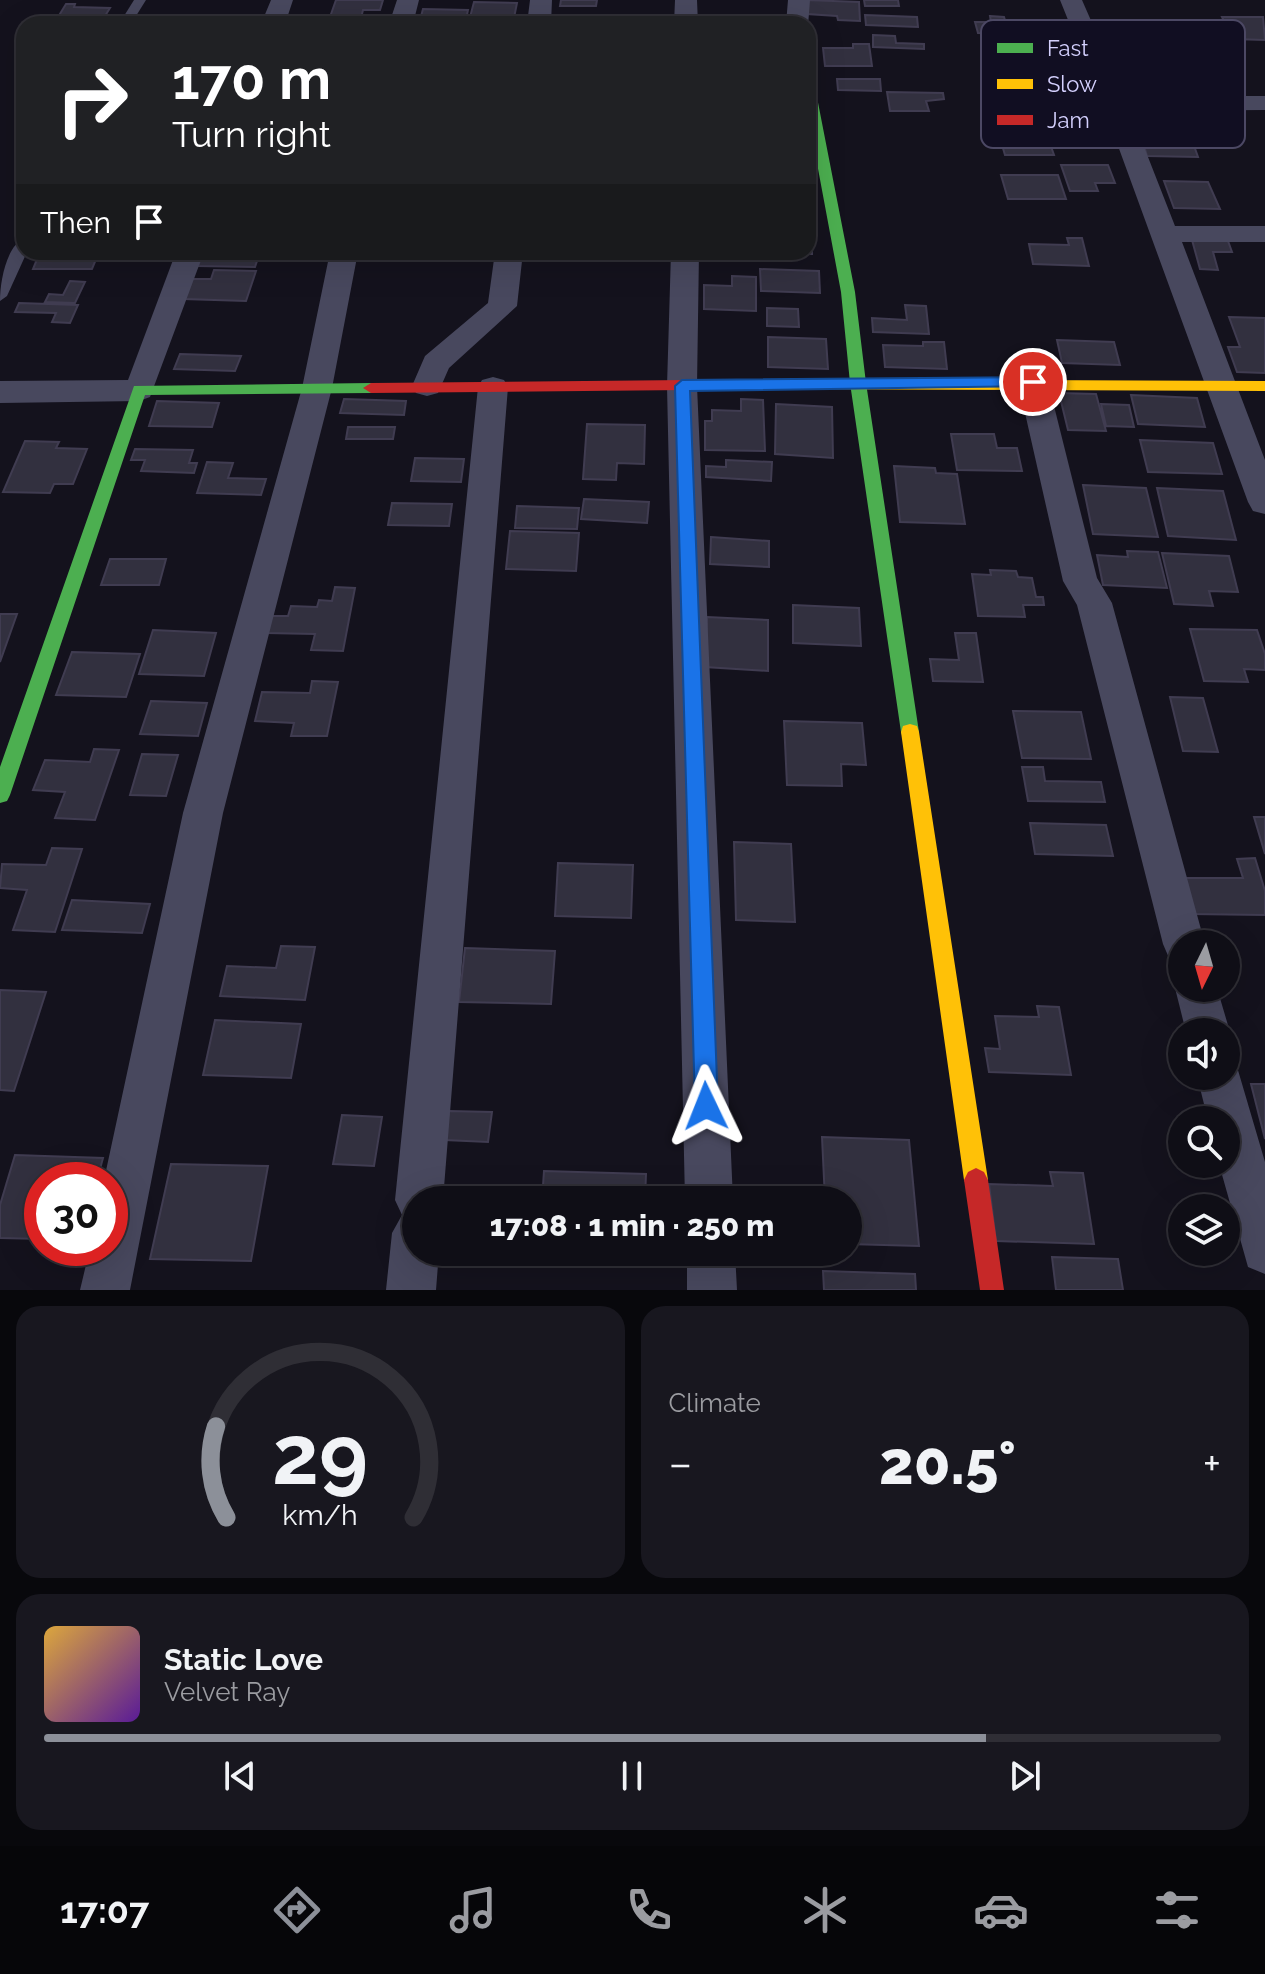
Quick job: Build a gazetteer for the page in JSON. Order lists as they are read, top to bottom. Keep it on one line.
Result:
{"legend":["Fast","Slow","Jam"],"north":"bottom","page":{"turn":["170 m","Turn right"],"then":"Then","limit":"30","trip":"17:08 · 1 min · 250 m","tile":"Climate","heat":["−","20.5°","+"],"song":["Static Love","Velvet Ray"],"tabs":"17:07","gauge":["29","km/h"]}}
